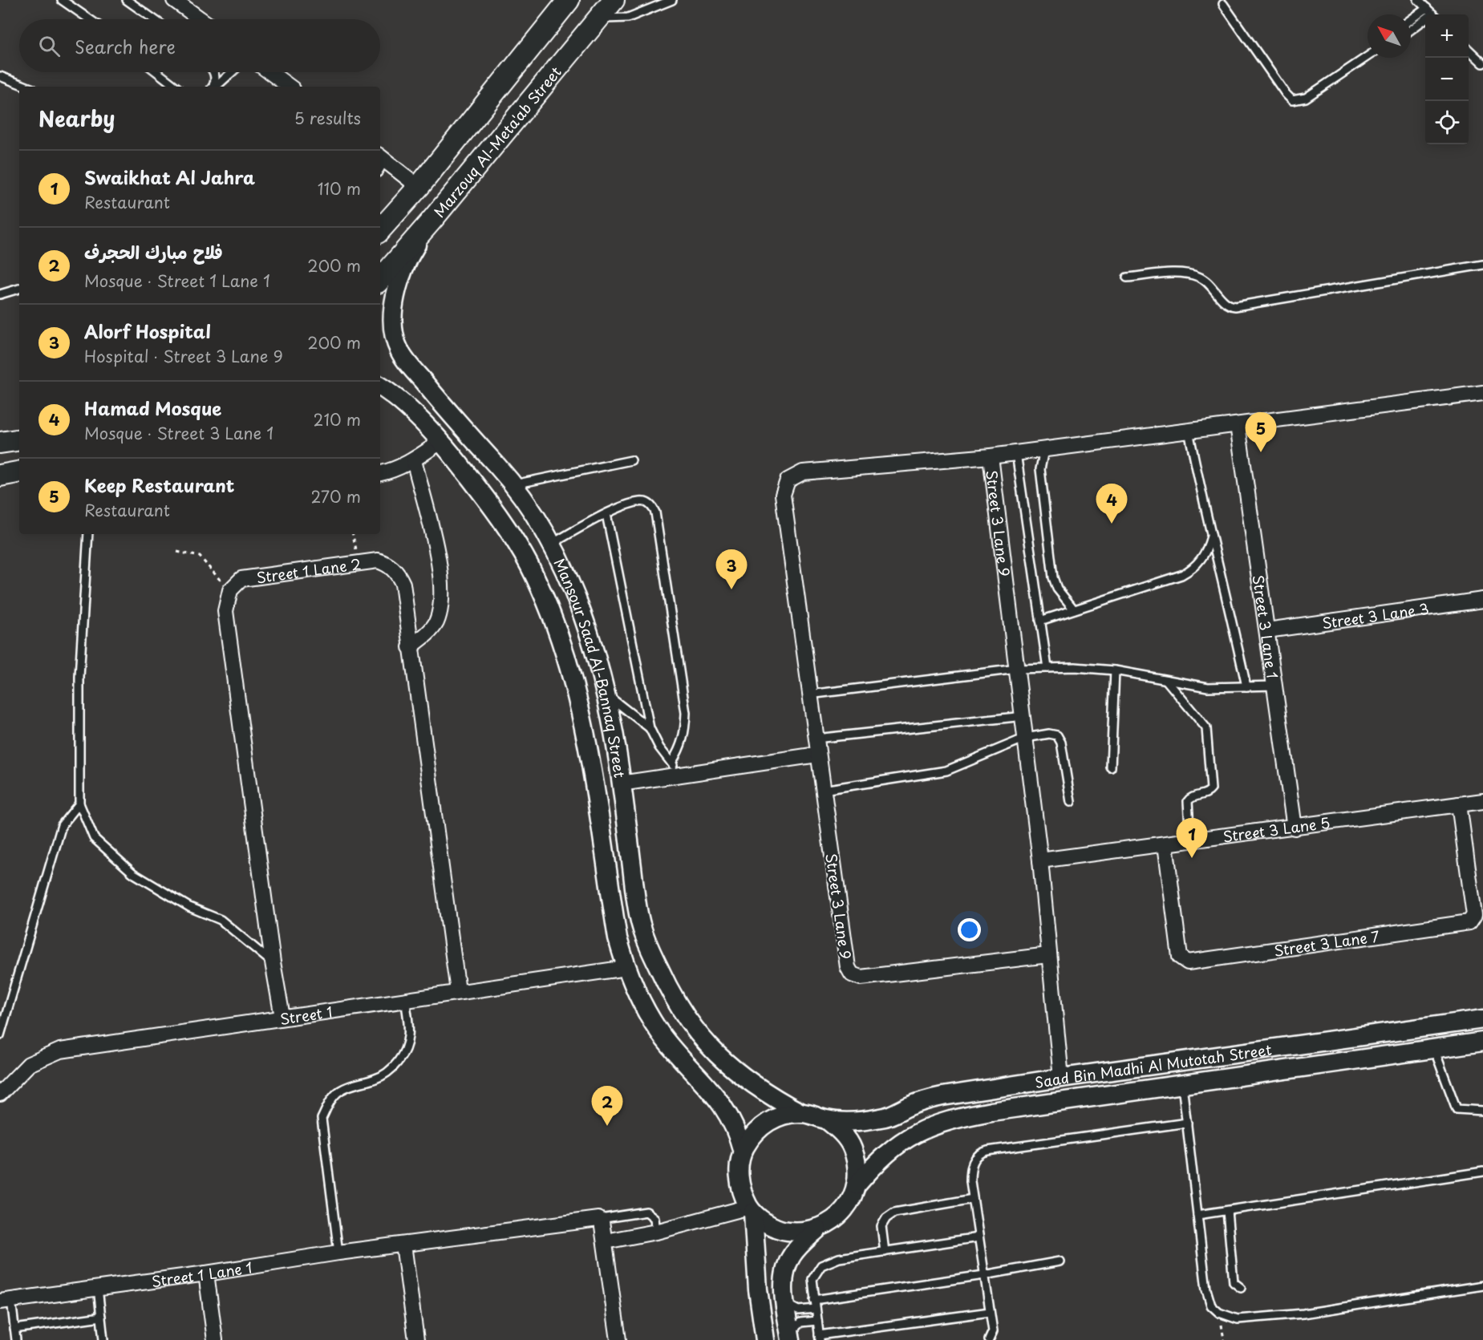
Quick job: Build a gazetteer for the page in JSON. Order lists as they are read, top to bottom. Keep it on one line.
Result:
{"streets":{"main road":["Marzouq Al-Meta'ab Street"],"street":["Street 3 Lane 9","Street 1 Lane 2","Street 3 Lane 3","Street 3 Lane 1","Mansour Saad Al-Bannaq Street","Street 3 Lane 5","Street 3 Lane 7","Street 1","Saad Bin Madhi Al Mutotah Street","Street 1 Lane 1"]},"crossings":[["Marzouq Al-Meta'ab Street","Mansour Saad Al-Bannaq Street"],["Street 3 Lane 9","Street 3 Lane 5"],["Street 3 Lane 9","Saad Bin Madhi Al Mutotah Street"],["Street 1 Lane 2","Street 1"],["Street 3 Lane 3","Street 3 Lane 1"],["Street 3 Lane 1","Street 3 Lane 5"],["Mansour Saad Al-Bannaq Street","Street 1"],["Mansour Saad Al-Bannaq Street","Saad Bin Madhi Al Mutotah Street"],["Street 3 Lane 5","Street 3 Lane 7"]],"north":"top left","page":{"map_buttons":["+","−"],"search":"Search here","heading":["Nearby","5 results"],"list":[{"mark":"1","name":"Swaikhat Al Jahra","note":"Restaurant","value":"110 m"},{"mark":"2","name":"فلاح مبارك الحجرف","note":"Mosque · Street 1 Lane 1","value":"200 m"},{"mark":"3","name":"Alorf Hospital","note":"Hospital · Street 3 Lane 9","value":"200 m"},{"mark":"4","name":"Hamad Mosque","note":"Mosque · Street 3 Lane 1","value":"210 m"},{"mark":"5","name":"Keep Restaurant","note":"Restaurant","value":"270 m"}],"pins":["5","4","3","1","2"]}}
